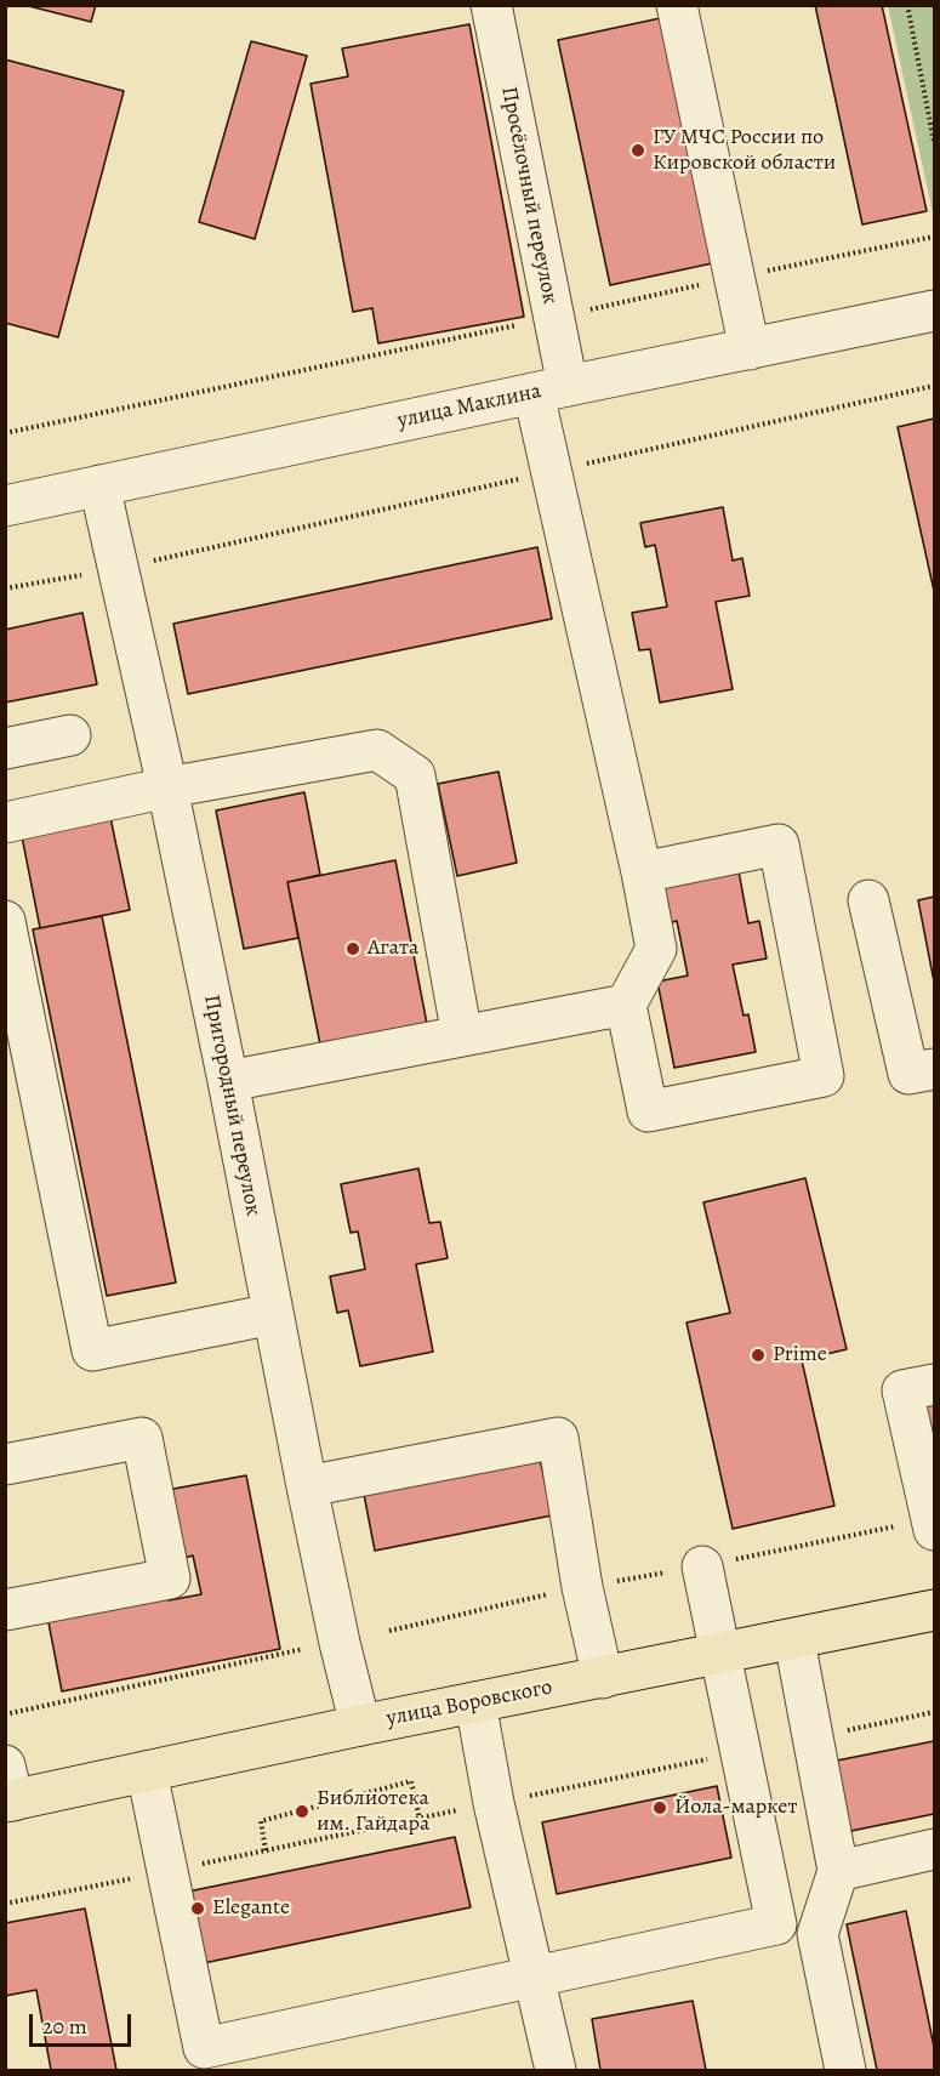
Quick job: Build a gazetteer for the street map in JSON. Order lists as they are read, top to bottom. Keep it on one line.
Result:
{"streets":{"main road":["улица Воровского"],"street":["Просёлочный переулок","улица Маклина","Пригородный переулок"]},"crossings":[["Просёлочный переулок","улица Маклина"],["улица Маклина","Пригородный переулок"],["Пригородный переулок","улица Воровского"]],"places":["ГУ МЧС России по Кировской области","Агата","Prime","Йола-маркет","Библиотека им. Гайдара","Elegante"],"scale_bar":"20 m"}
